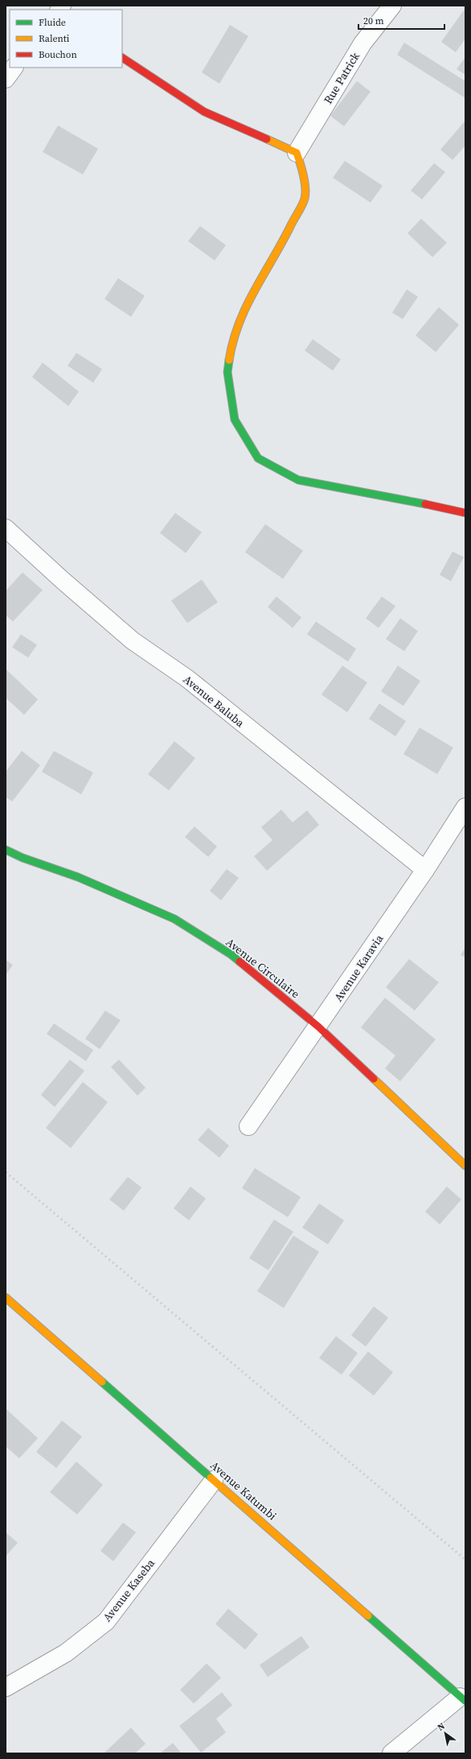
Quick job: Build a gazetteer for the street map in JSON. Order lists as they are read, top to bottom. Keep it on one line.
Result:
{"streets":{"street":["Rue Patrick","Avenue Baluba","Avenue Circulaire","Avenue Karavia","Avenue Katumbi","Avenue Kaseba"]},"crossings":[["Avenue Baluba","Avenue Karavia"],["Avenue Circulaire","Avenue Karavia"],["Avenue Katumbi","Avenue Kaseba"]],"legend":["Fluide","Ralenti","Bouchon"],"scale_bar":"20 m","north":"top left"}
